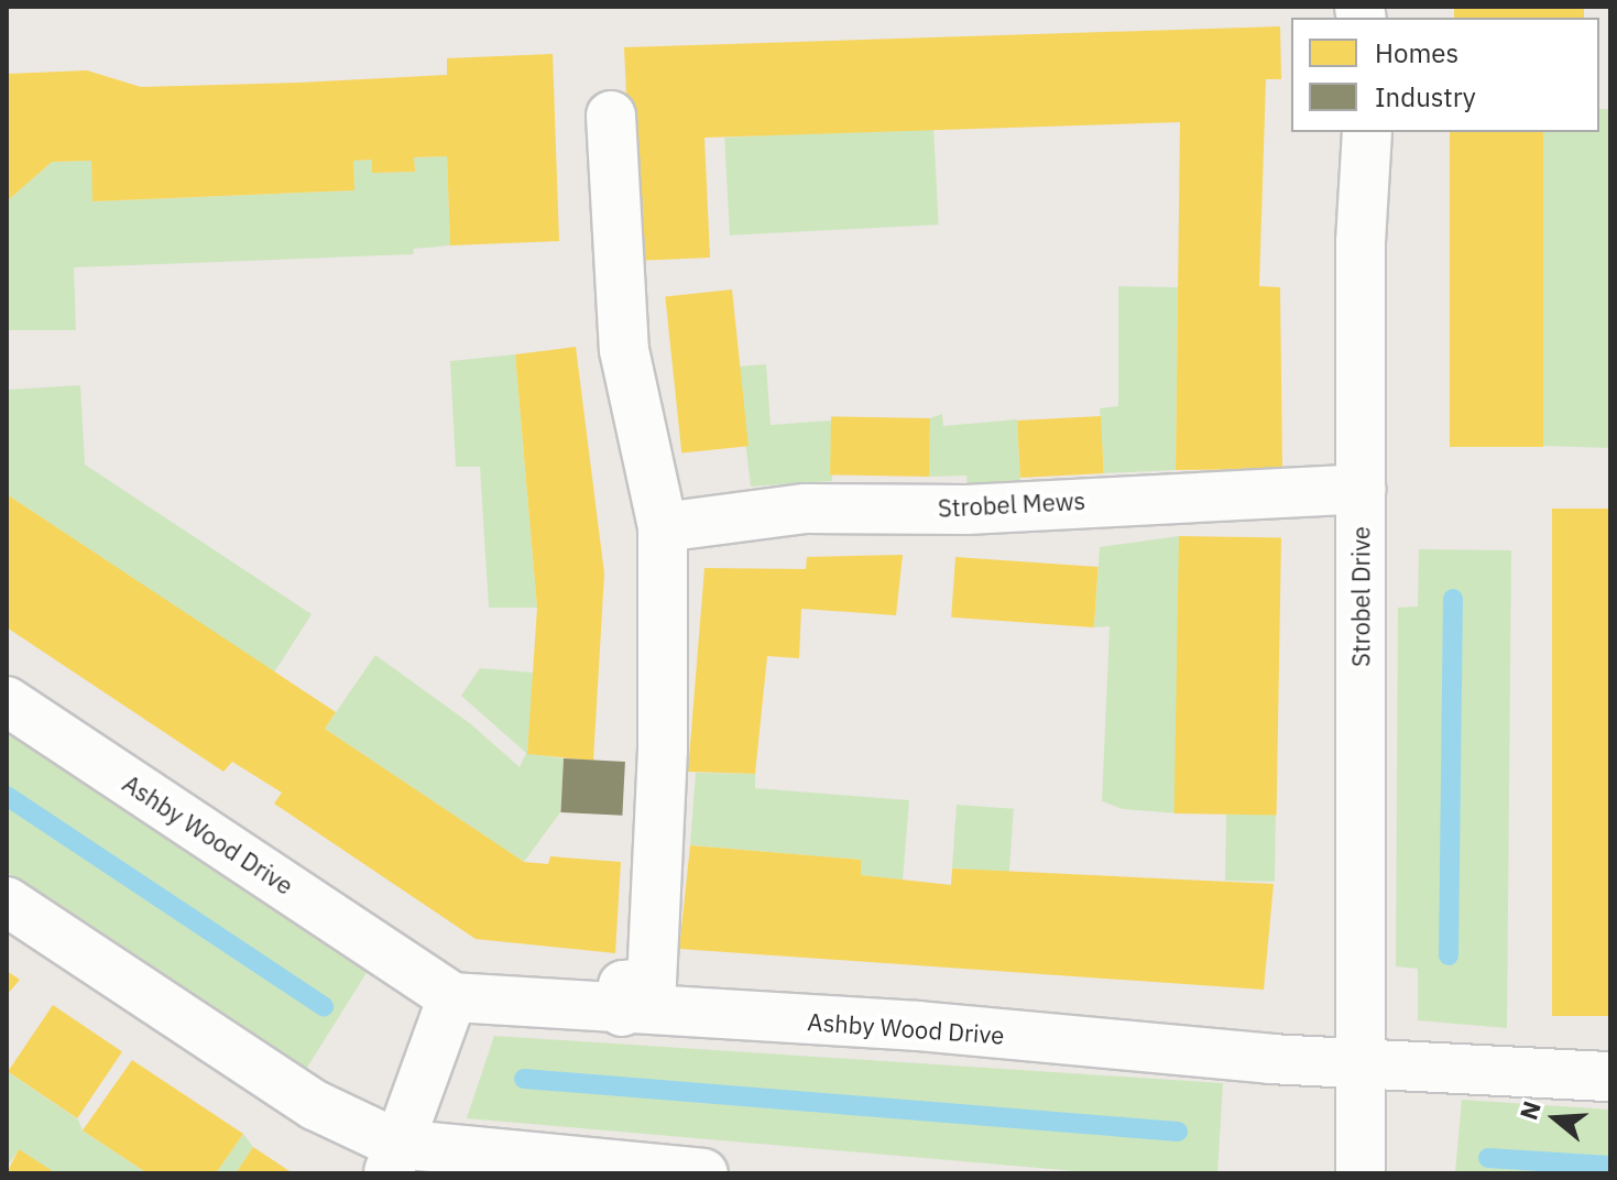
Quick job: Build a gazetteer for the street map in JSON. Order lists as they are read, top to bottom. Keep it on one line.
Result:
{"streets":{"street":["Strobel Mews","Strobel Drive","Ashby Wood Drive"]},"crossings":[["Strobel Mews","Strobel Drive"],["Strobel Drive","Ashby Wood Drive"]],"legend":["Homes","Industry"],"north":"left"}
